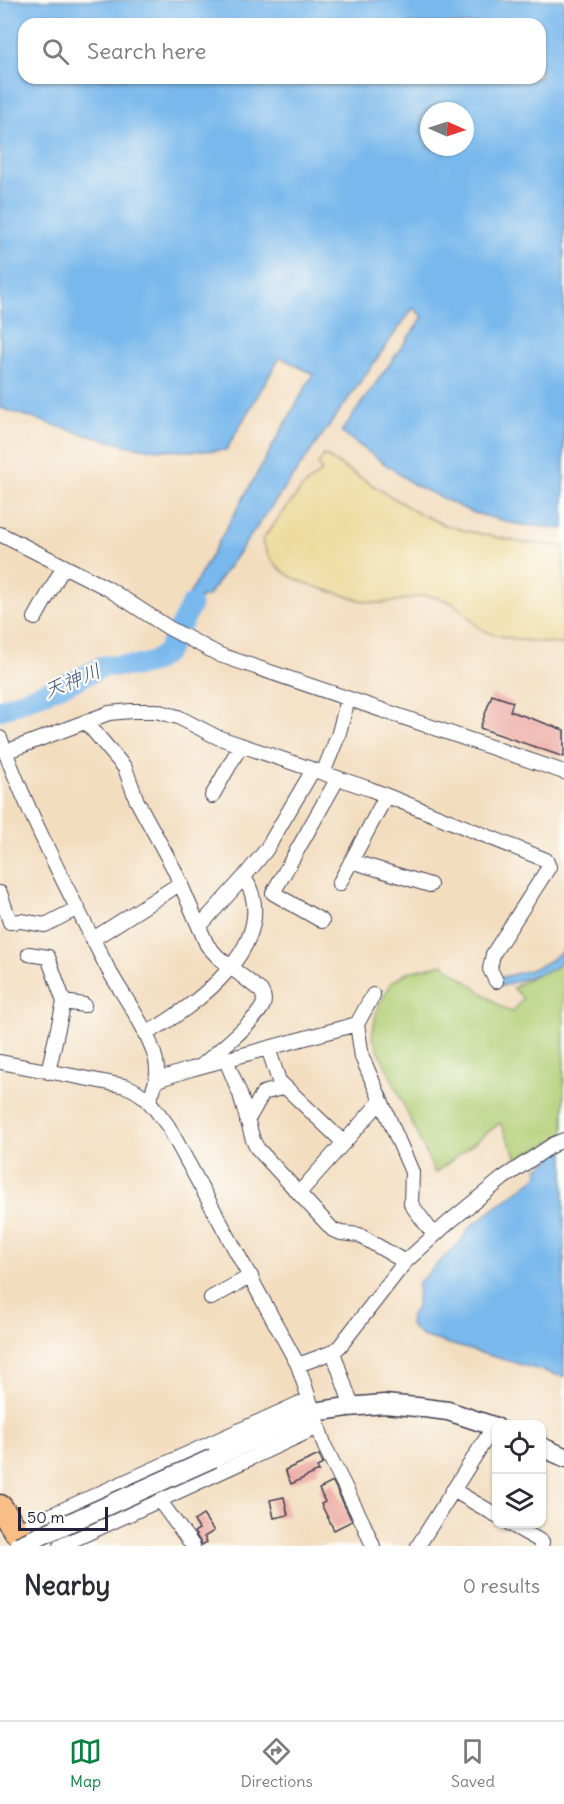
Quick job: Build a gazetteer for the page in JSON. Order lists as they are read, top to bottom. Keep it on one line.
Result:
{"water":["天神川"],"scale_bar":"50 m","north":"right","page":{"search":"Search here","scale":"50 m","heading":["Nearby","0 results"],"nav":["Map","Directions","Saved"]}}
